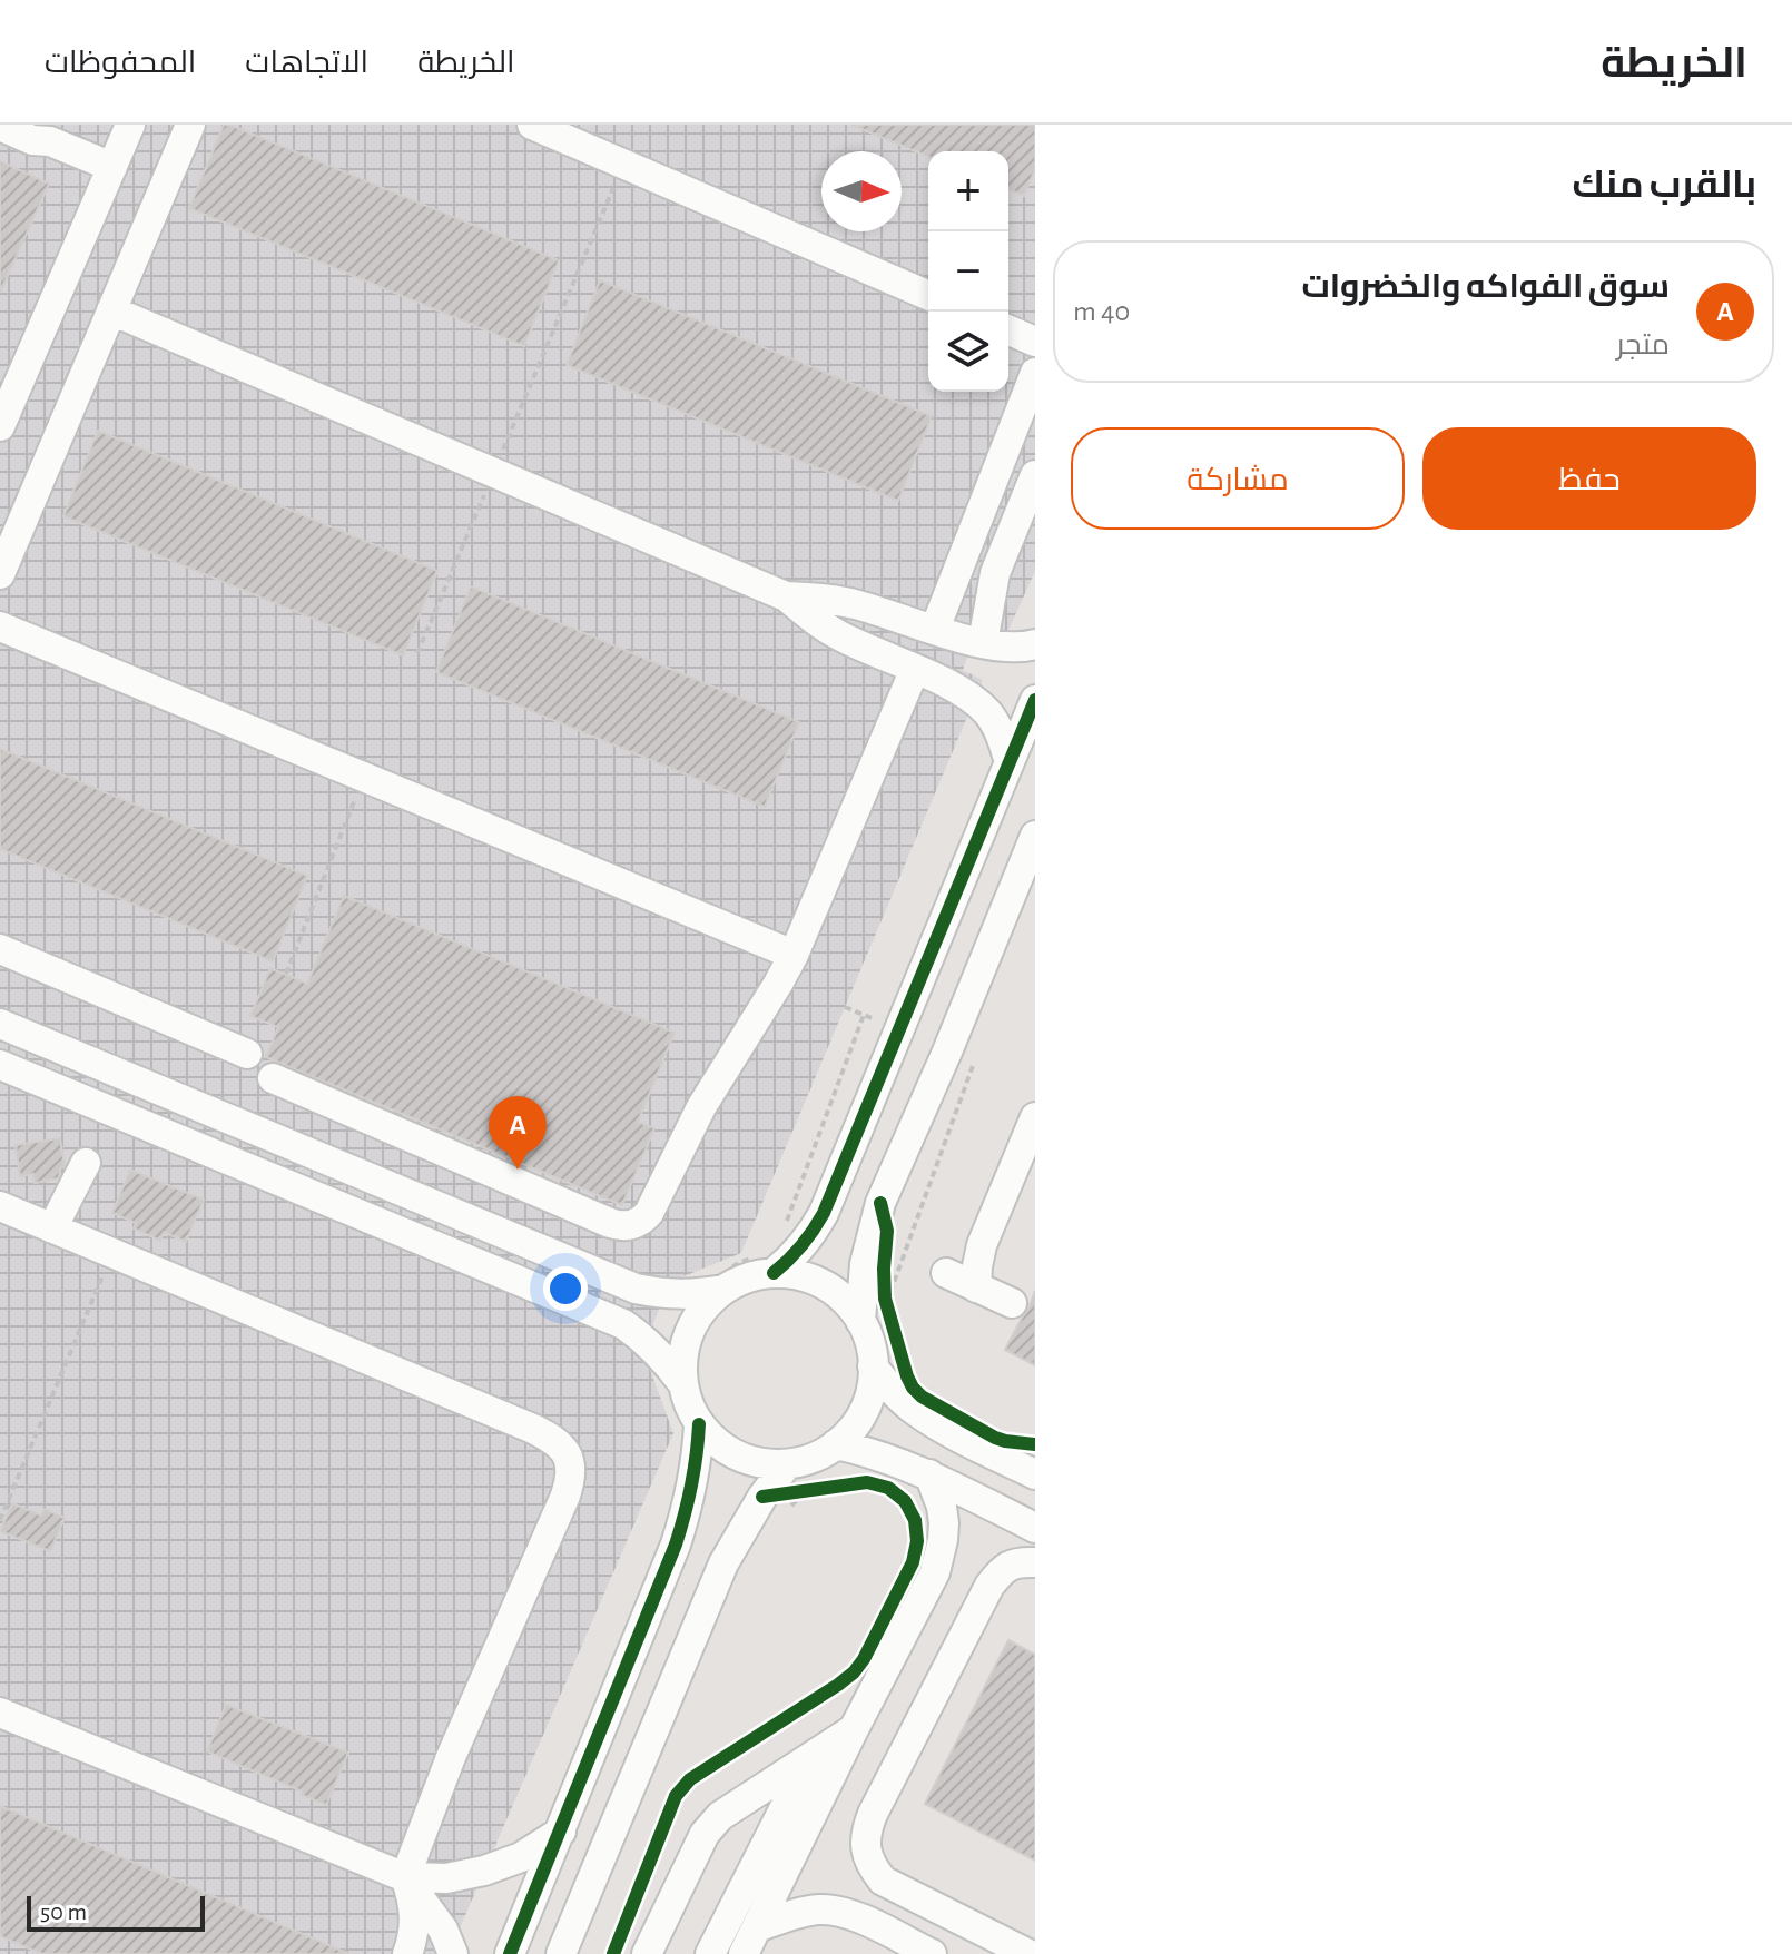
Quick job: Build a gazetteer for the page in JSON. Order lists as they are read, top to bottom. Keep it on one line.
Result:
{"scale_bar":"50 m","north":"right","page":{"header":"الخريطة","nav":["الخريطة","الاتجاهات","المحفوظات"],"heading":"بالقرب منك","map_buttons":["+","−"],"list":[{"mark":"A","name":"سوق الفواكه والخضروات","note":"متجر","value":"40 m"}],"buttons":["حفظ","مشاركة"],"pins":"A","scale":"50 m"}}
